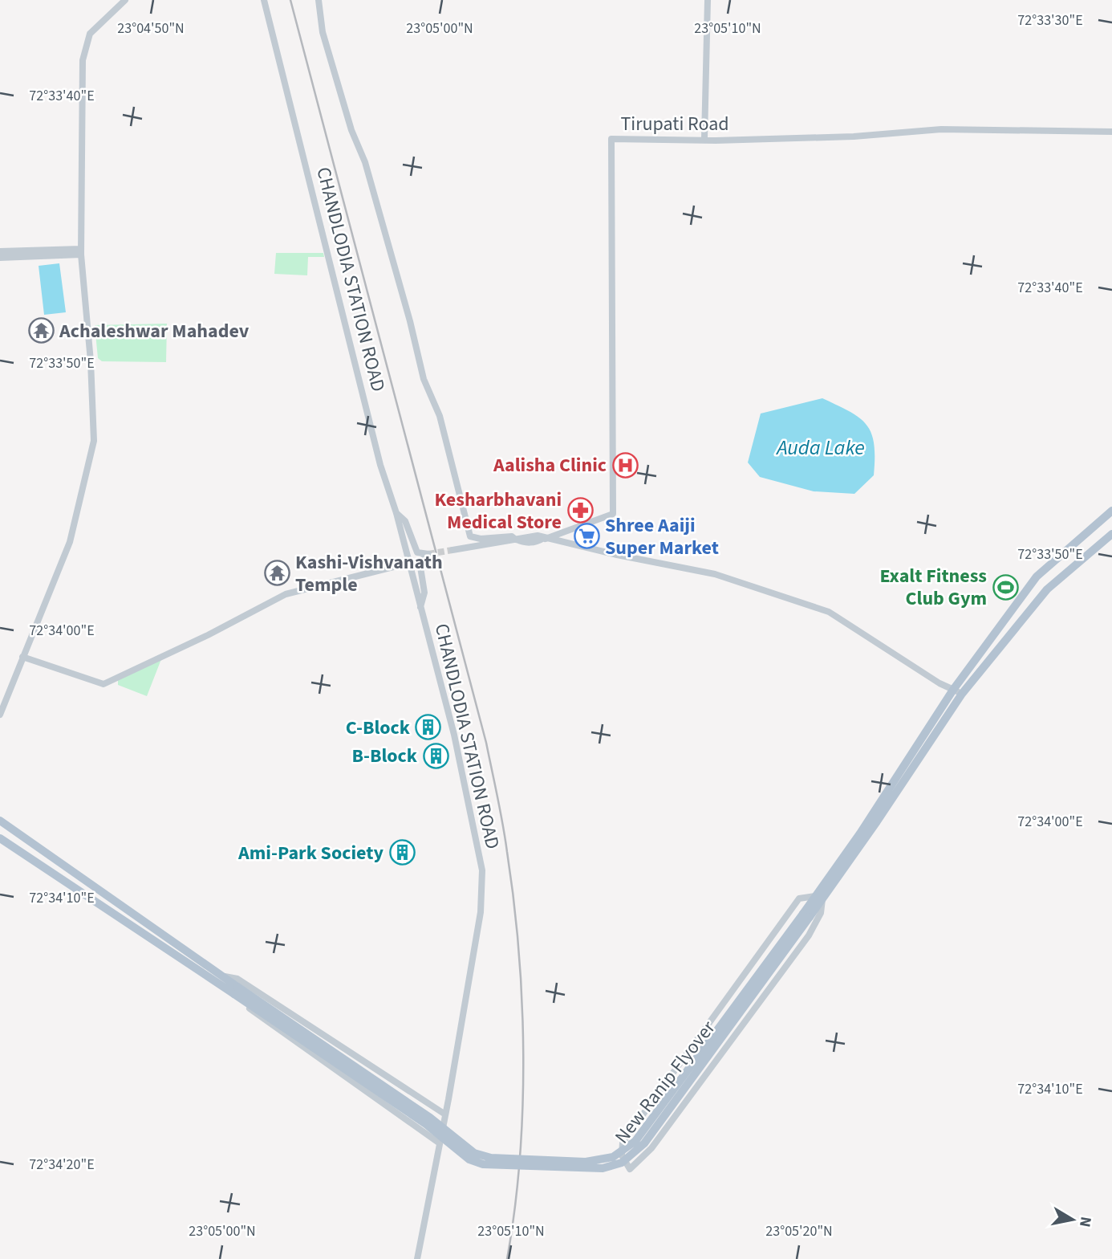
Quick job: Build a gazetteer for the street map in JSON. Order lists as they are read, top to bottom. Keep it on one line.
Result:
{"streets":{"main road":["New Ranip Flyover"],"street":["Tirupati Road","CHANDLODIA STATION ROAD"]},"water":["Auda Lake"],"places":{"temple":["Achaleshwar Mahadev","Kashi-Vishvanath Temple"],"hospital":["Aalisha Clinic"],"pharmacy":["Kesharbhavani Medical Store"],"supermarket":["Shree Aaiji Super Market"],"sports":["Exalt Fitness Club Gym"],"building":["C-Block","B-Block","Ami-Park Society"]},"north":"right","coordinates":["72°33'30\"E","23°04'50\"N","23°05'00\"N","23°05'10\"N","72°33'40\"E","72°33'50\"E","72°34'00\"E","72°34'10\"E","72°34'20\"E","23°05'20\"N"]}
